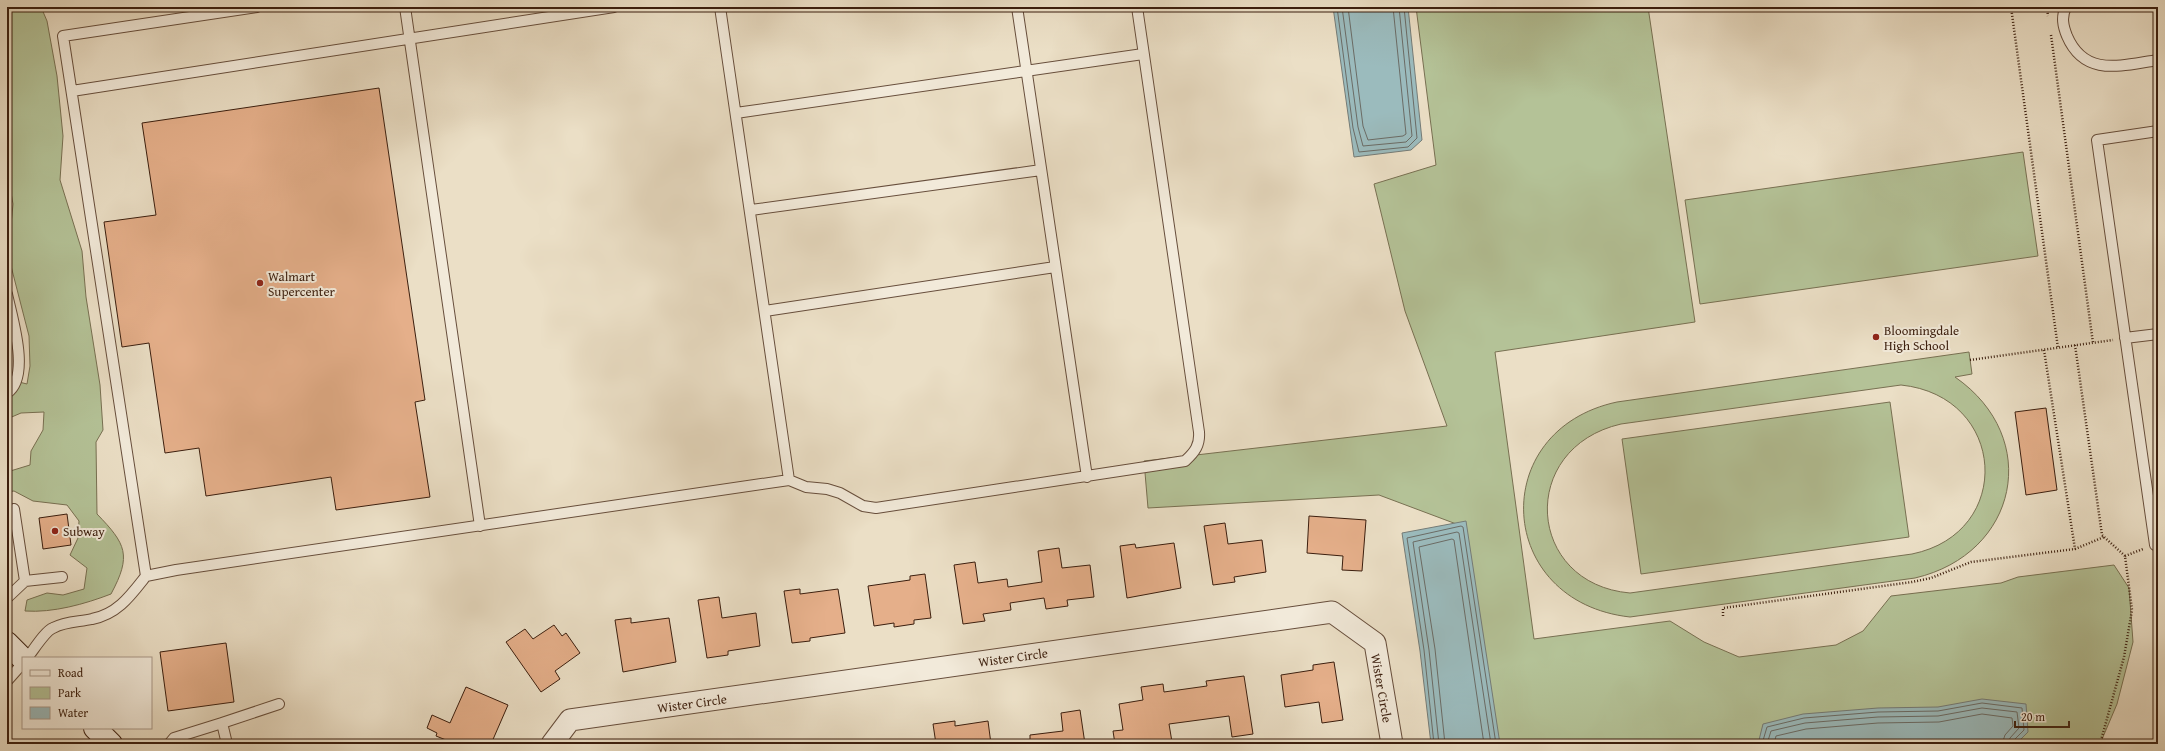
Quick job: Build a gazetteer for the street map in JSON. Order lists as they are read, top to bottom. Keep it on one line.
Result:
{"streets":{"street":["Wister Circle"]},"places":["Walmart Supercenter","Bloomingdale High School","Subway"],"legend":["Road","Park","Water"],"scale_bar":"20 m"}
